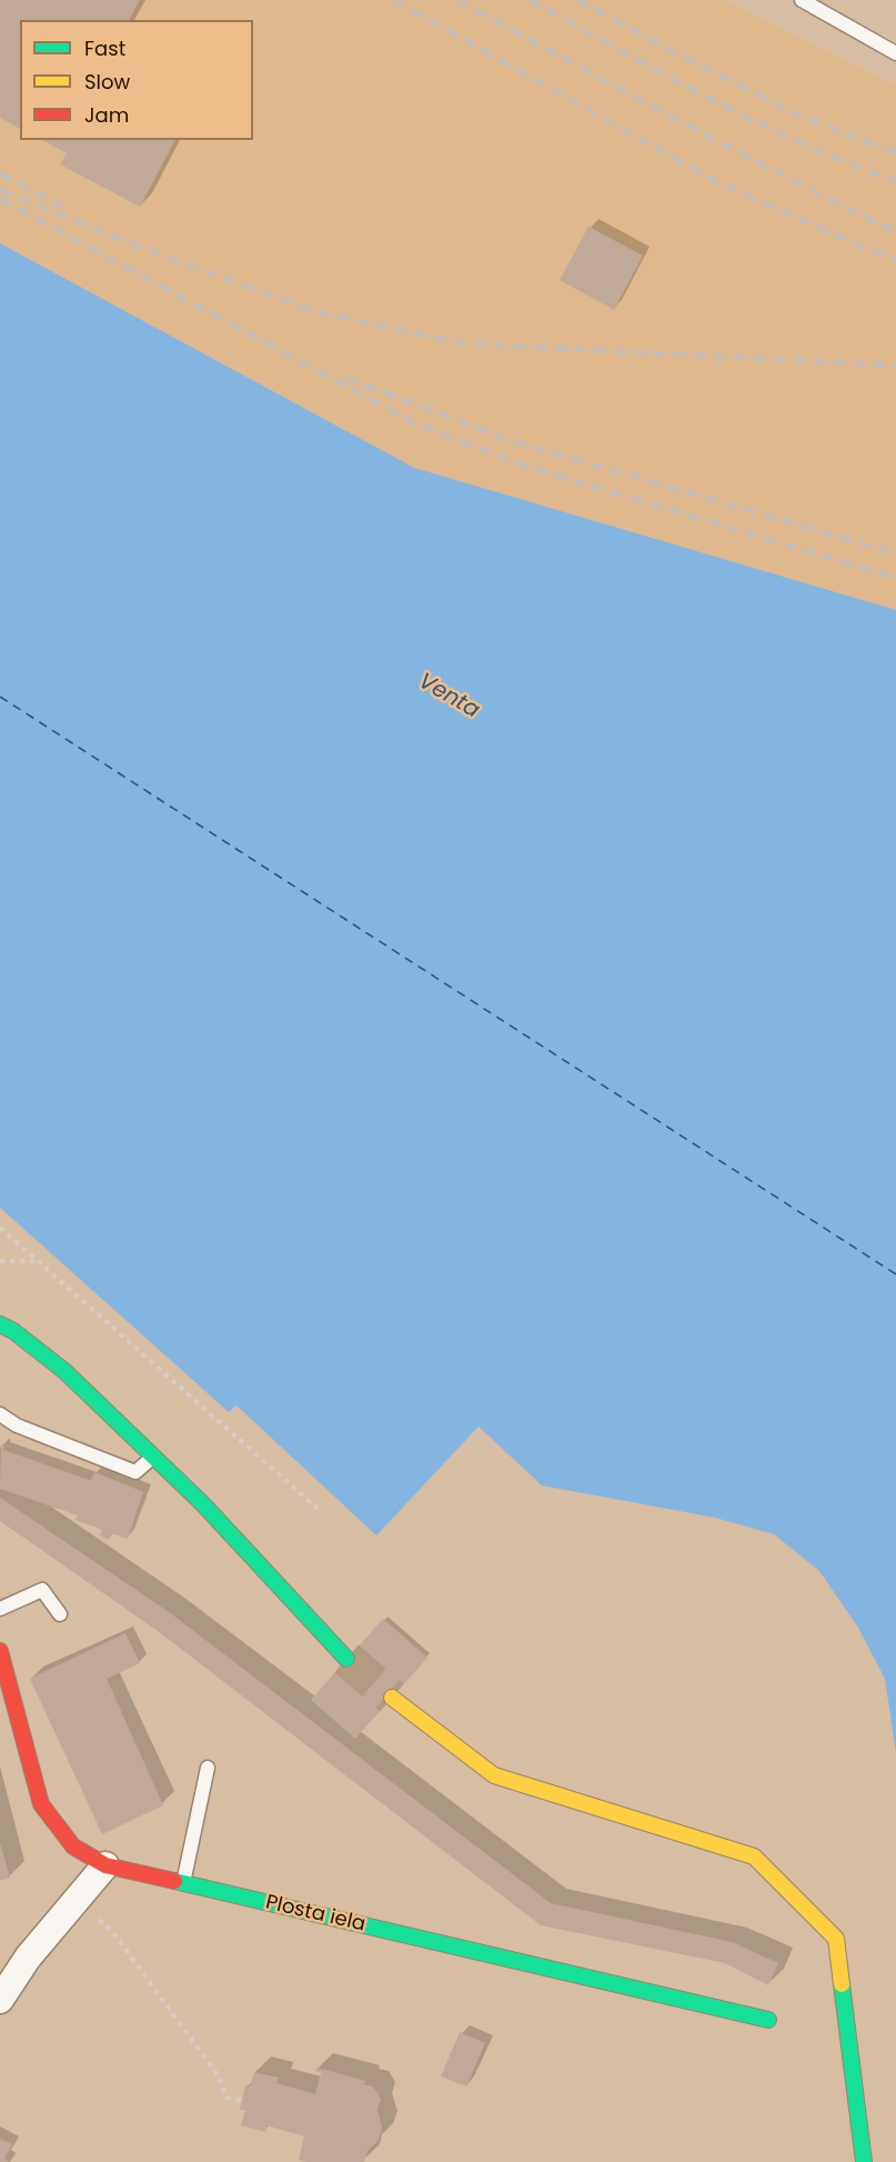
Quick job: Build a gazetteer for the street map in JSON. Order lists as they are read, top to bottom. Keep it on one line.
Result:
{"streets":{"street":["Plosta iela"]},"water":["Venta"],"legend":["Fast","Slow","Jam"]}
